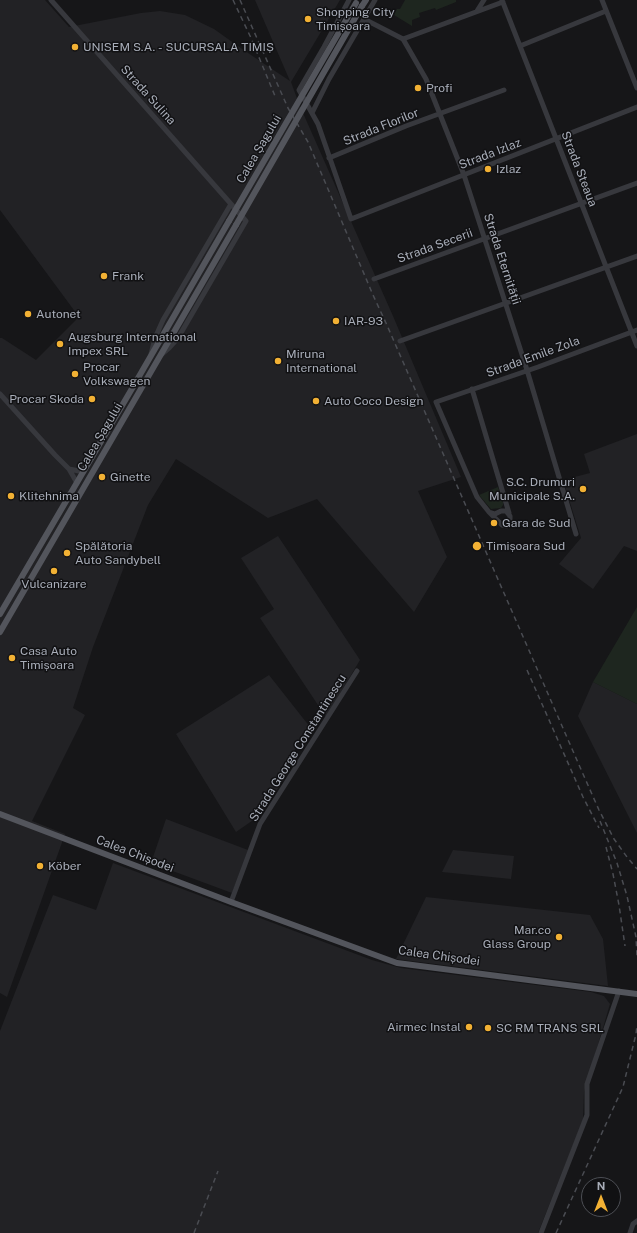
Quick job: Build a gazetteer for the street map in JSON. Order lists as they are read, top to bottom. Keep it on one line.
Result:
{"streets":{"main road":["Calea Șagului","Calea Chișodei"],"street":["Strada Sulina","Strada Florilor","Strada Izlaz","Strada Steaua","Strada Secerii","Strada Eternității","Strada Emile Zola","Strada George Constantinescu"]},"crossings":[["Strada Sulina","Calea Șagului"],["Strada Florilor","Strada Izlaz"],["Strada Florilor","Strada Eternității"],["Strada Izlaz","Strada Steaua"],["Strada Izlaz","Strada Eternității"],["Strada Steaua","Strada Secerii"],["Strada Steaua","Strada Emile Zola"],["Strada Secerii","Strada Eternității"],["Strada Eternității","Strada Emile Zola"],["Strada George Constantinescu","Calea Chișodei"]],"places":["Shopping City Timișoara","UNISEM S.A. - SUCURSALA TIMIȘ","Profi","Izlaz","Frank","Autonet","IAR-93","Augsburg International Impex SRL","Miruna International","Procar Volkswagen","Procar Skoda","Auto Coco Design","Ginette","S.C. Drumuri Municipale S.A.","Klitehnima","Gara de Sud","Timișoara Sud","Spălătoria Auto Sandybell","Vulcanizare","Casa Auto Timișoara","Köber","Mar.co Glass Group","Airmec Instal","SC RM TRANS SRL"],"north":"top"}
